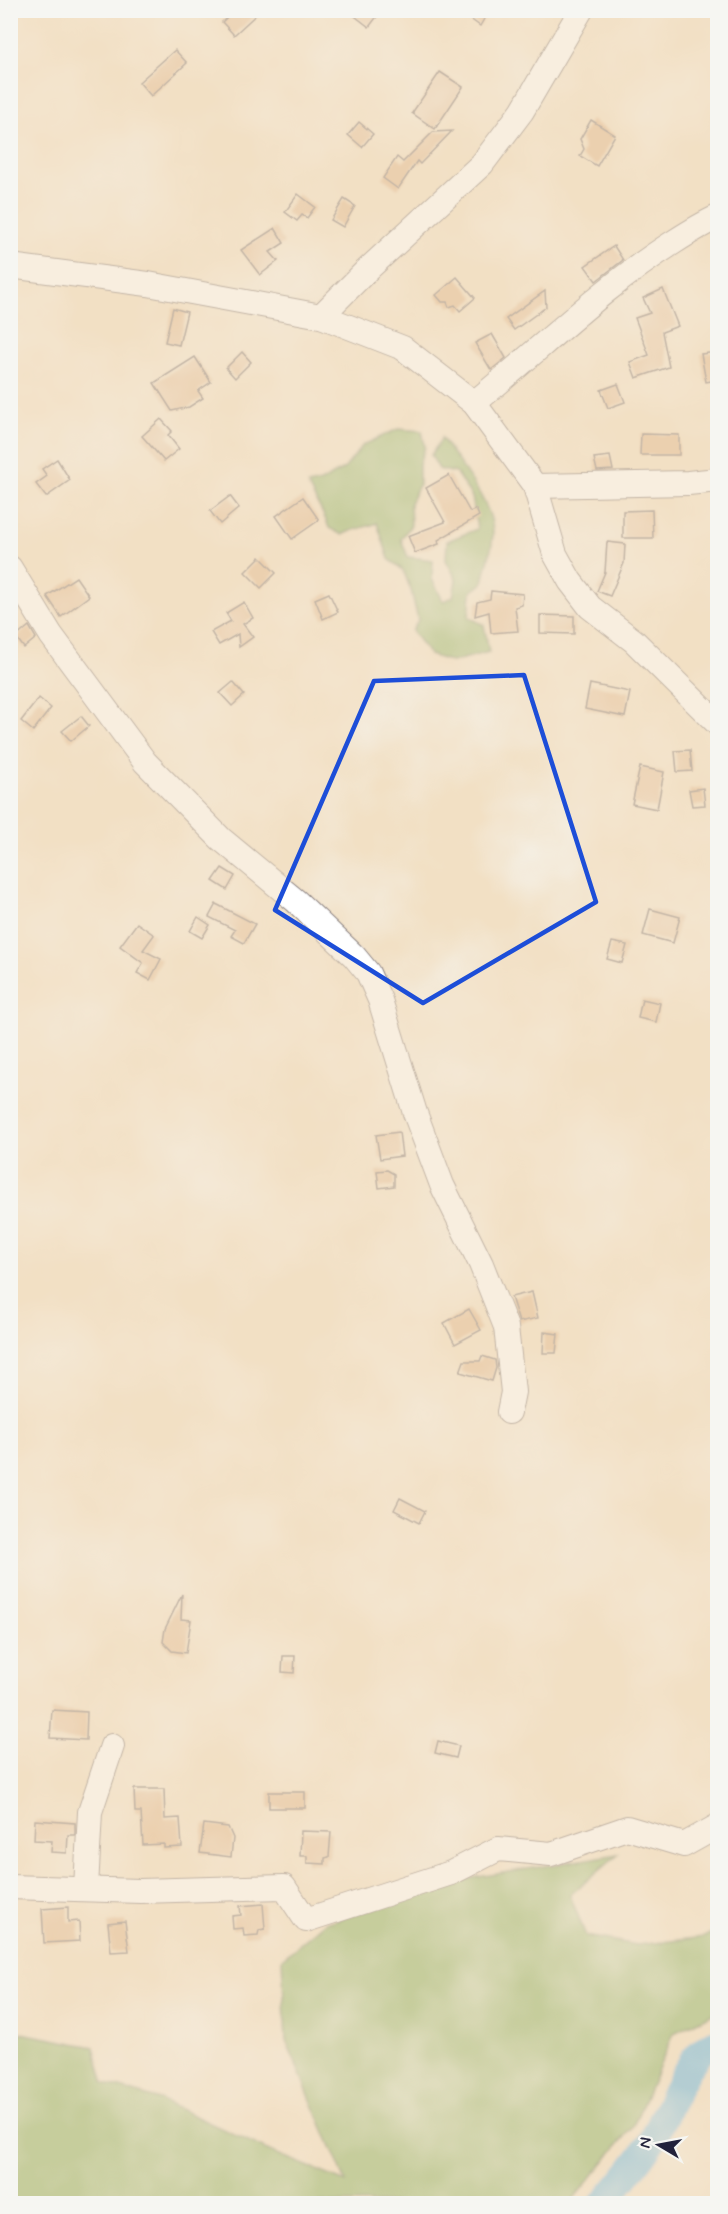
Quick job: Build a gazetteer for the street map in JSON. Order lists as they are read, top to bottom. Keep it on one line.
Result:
{"north":"left"}
